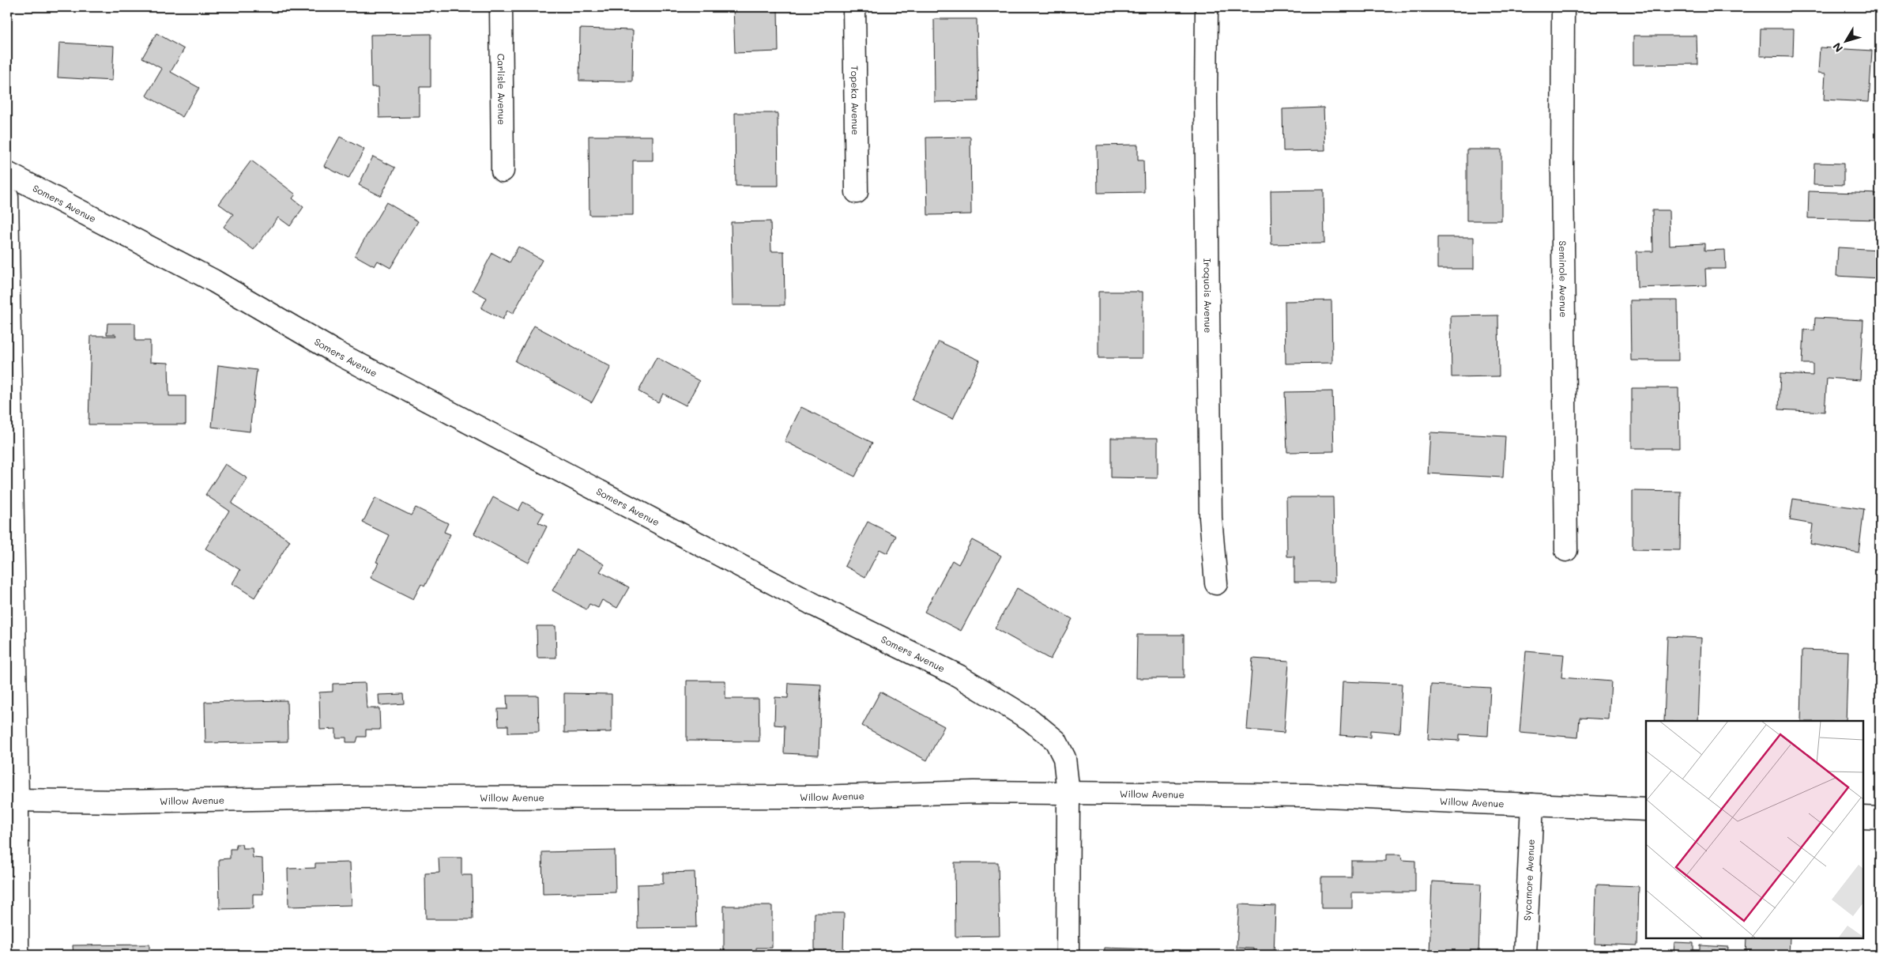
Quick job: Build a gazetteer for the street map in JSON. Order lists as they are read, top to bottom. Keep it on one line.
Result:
{"streets":{"street":["Carlisle Avenue","Topeka Avenue","Somers Avenue","Seminole Avenue","Iroquois Avenue","Willow Avenue","Sycamore Avenue"]},"crossings":[["Somers Avenue","Willow Avenue"],["Willow Avenue","Sycamore Avenue"]],"north":"bottom left"}
